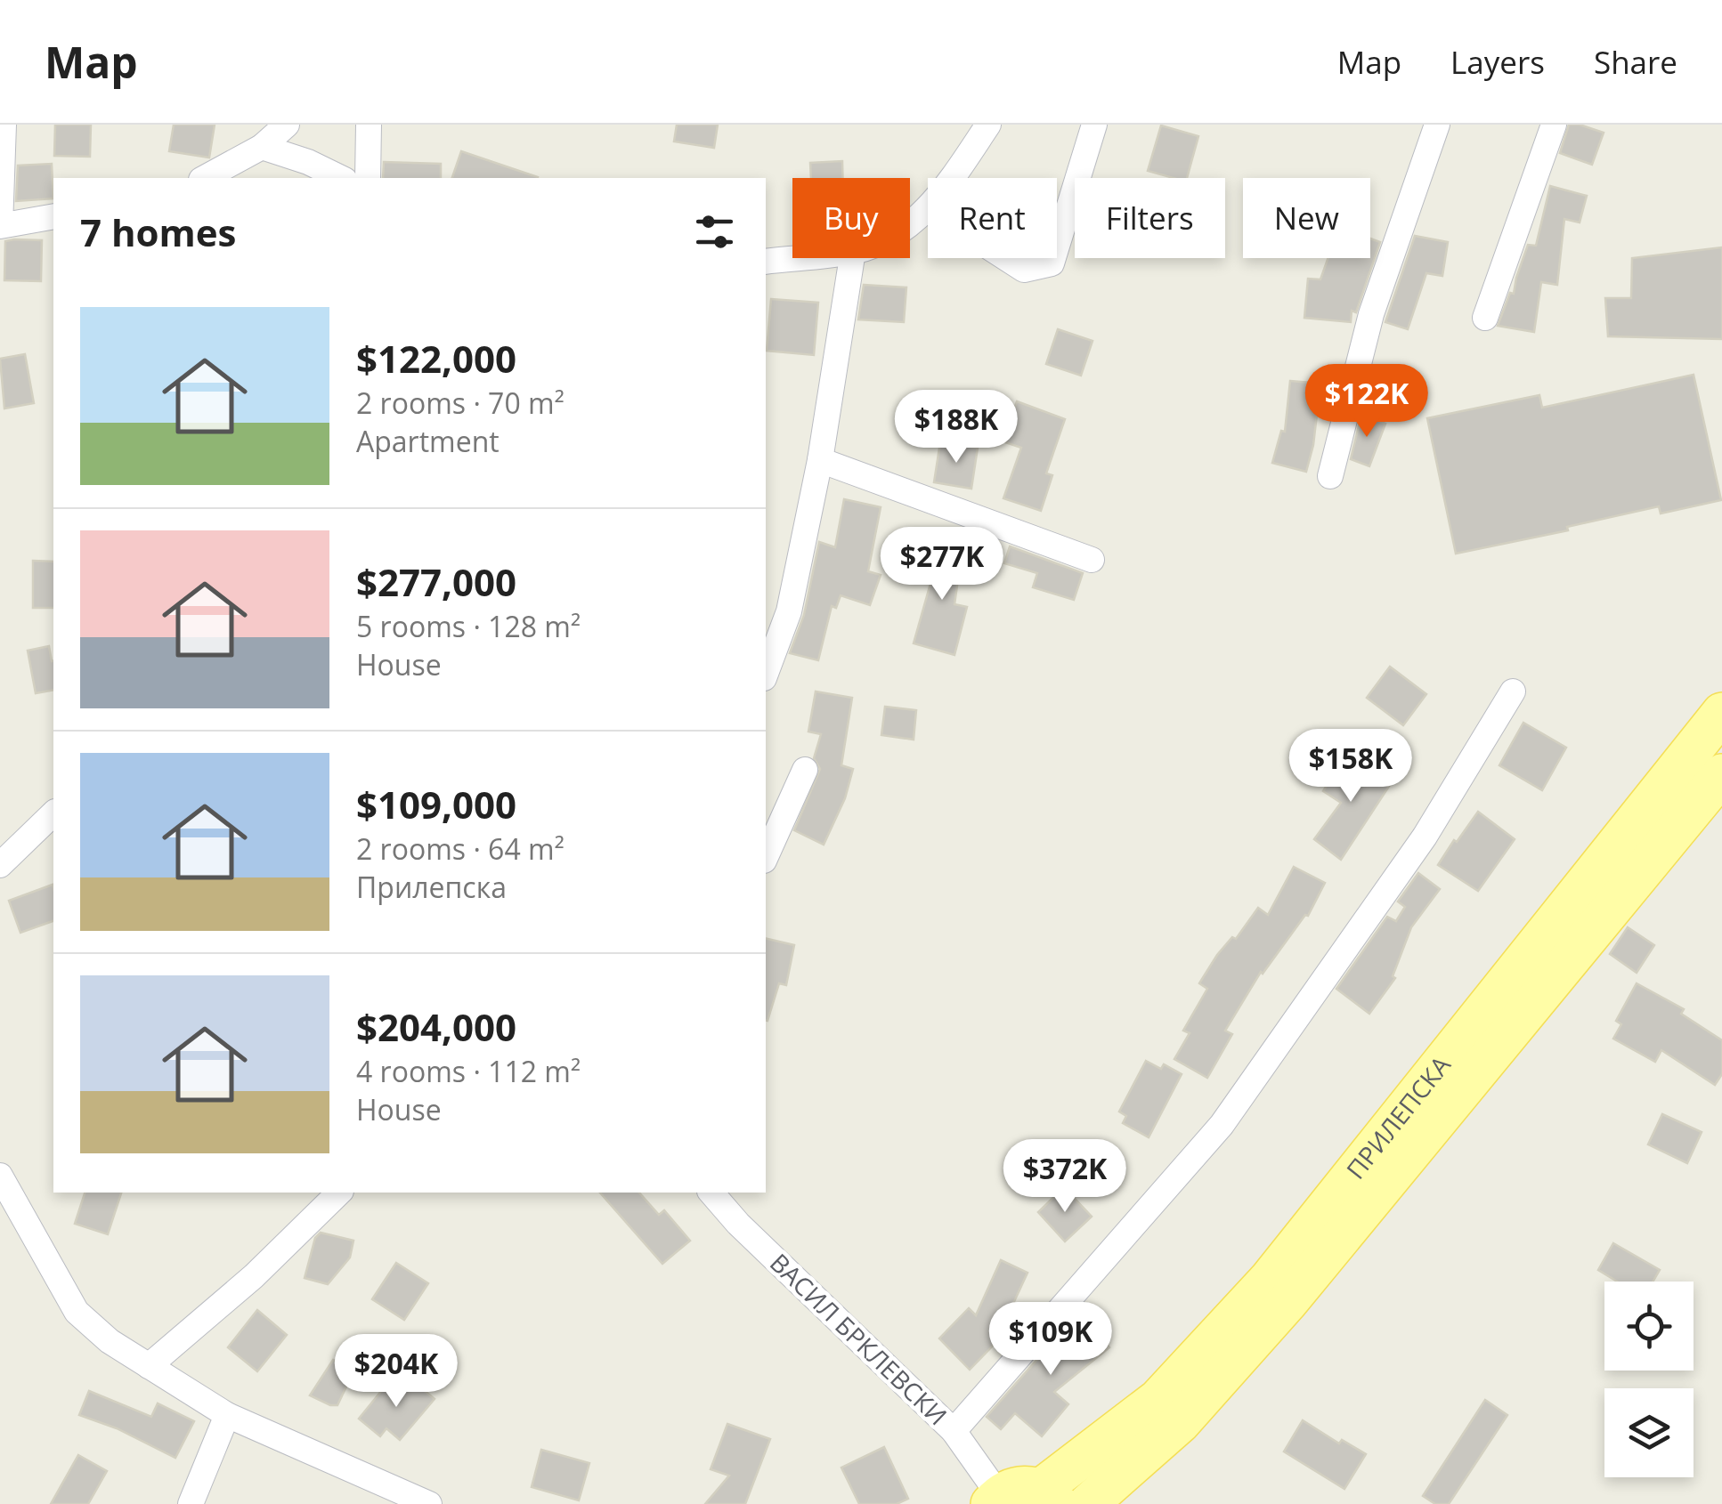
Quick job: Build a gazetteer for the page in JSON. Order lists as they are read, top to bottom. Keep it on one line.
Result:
{"streets":{"main road":["ПРИЛЕПСКА"],"street":["ВАСИЛ БРКЛЕВСКИ"]},"page":{"header":"Map","nav":["Map","Layers","Share"],"chip":["Buy","Rent","Filters","New"],"heading":"7 homes","list":[{"name":"$122,000","note":"2 rooms · 70 m² · Apartment"},{"name":"$277,000","note":"5 rooms · 128 m² · House"},{"name":"$109,000","note":"2 rooms · 64 m² · Прилепска"},{"name":"$204,000","note":"4 rooms · 112 m² · House"}],"price":["$122K","$188K","$277K","$158K","$372K","$109K","$204K"]}}
